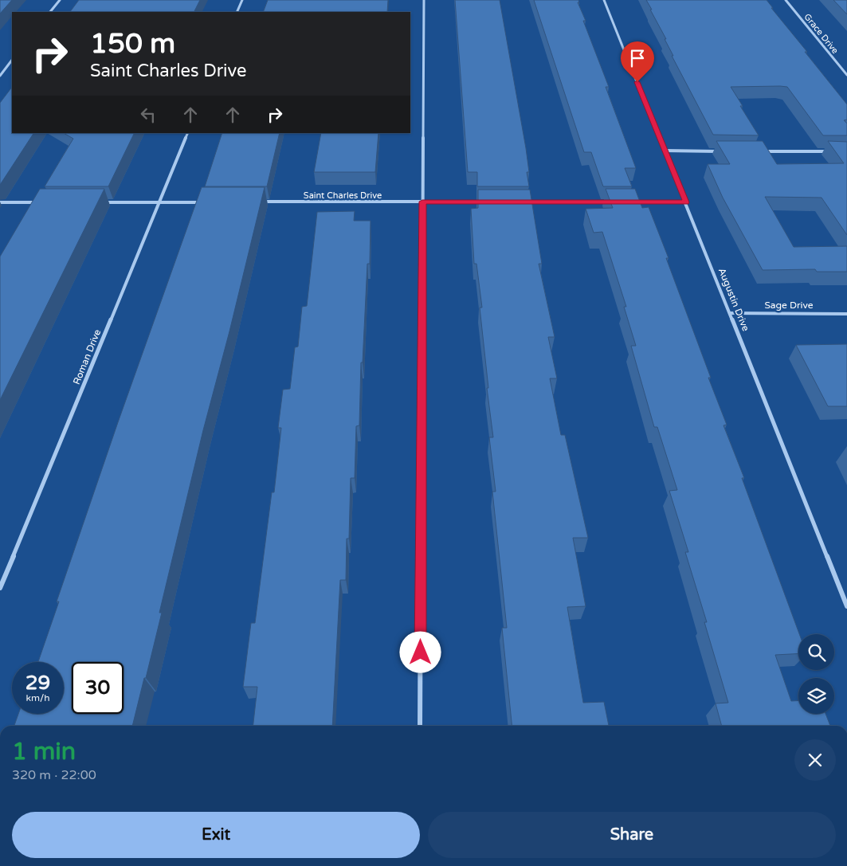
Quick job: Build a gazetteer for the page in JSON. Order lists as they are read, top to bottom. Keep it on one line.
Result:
{"streets":{"street":["Grace Drive","Saint Charles Drive","Augustin Drive","Sage Drive","Roman Drive"]},"crossings":[["Augustin Drive","Sage Drive"]],"page":{"turn":["150 m","Saint Charles Drive"],"speed":"29 km/h","limit":"30","heading":["1 min","320 m · 22:00"],"buttons":["Exit","Share"]}}
